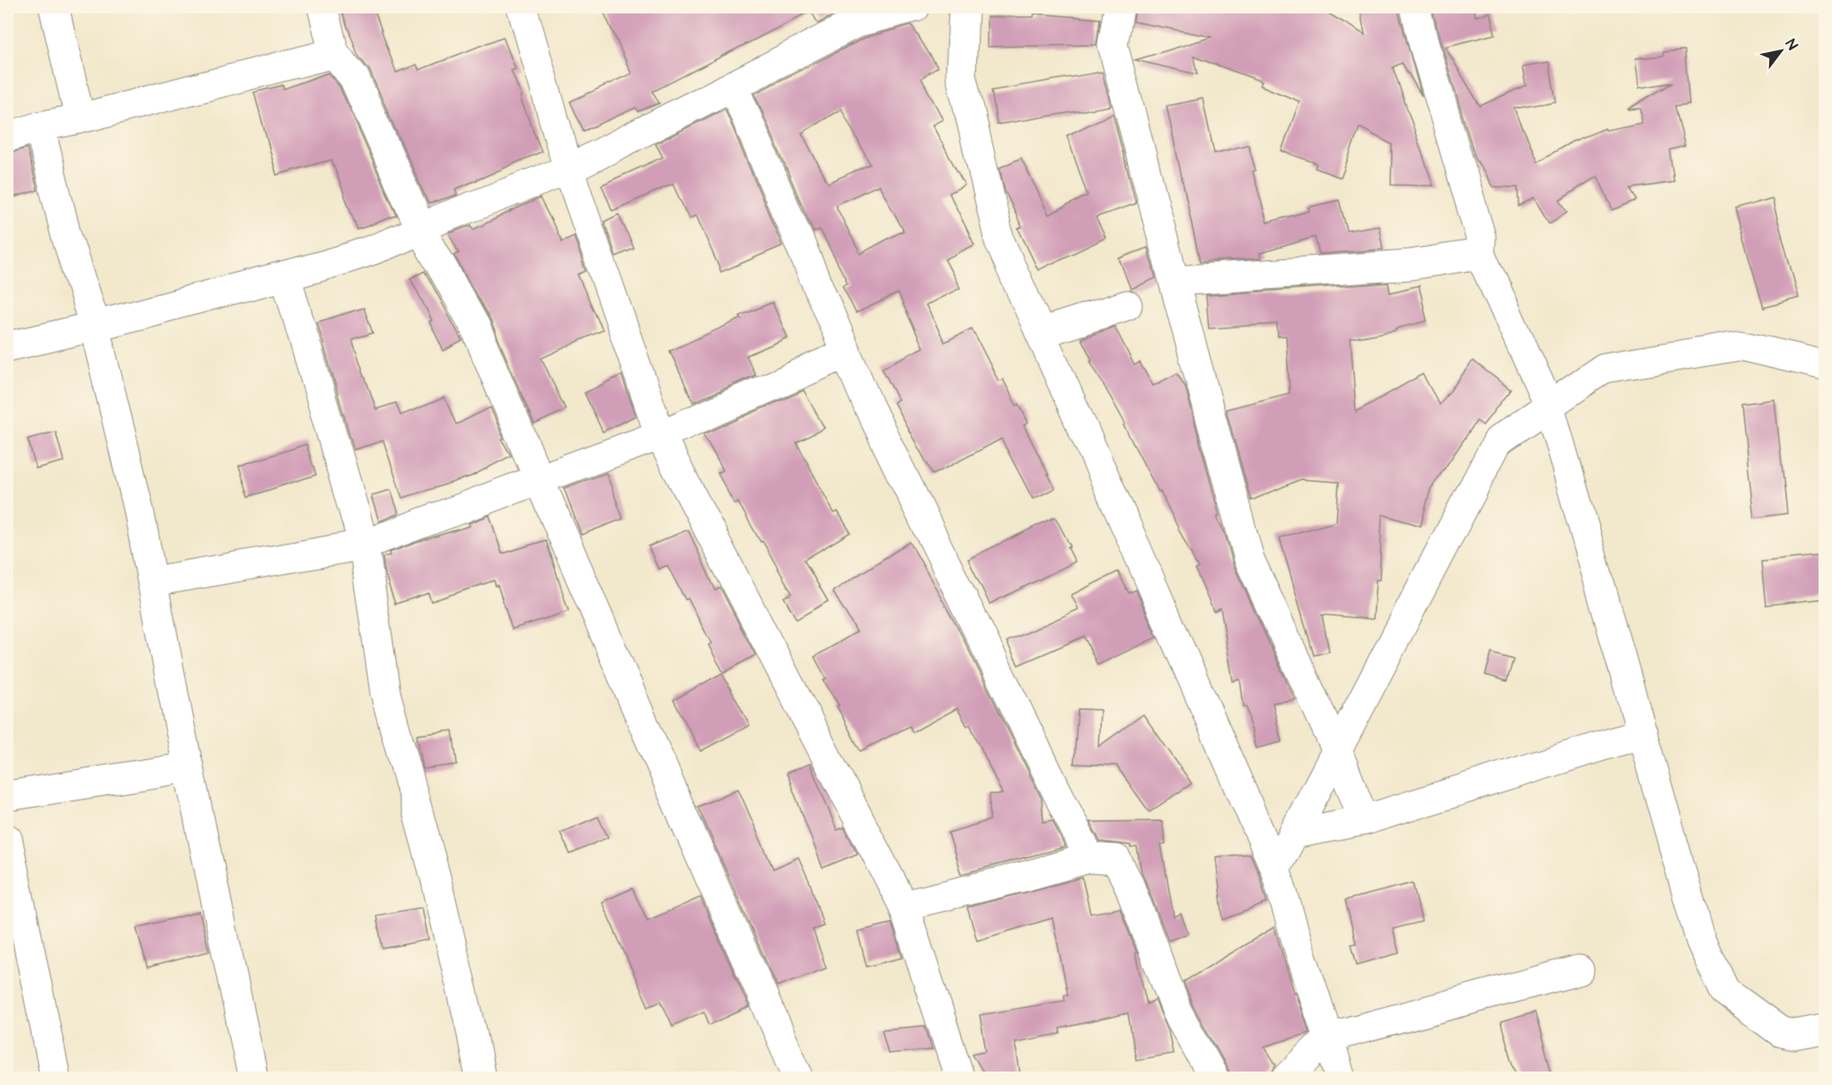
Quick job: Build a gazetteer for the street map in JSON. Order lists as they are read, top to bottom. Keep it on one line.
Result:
{"north":"top right"}
